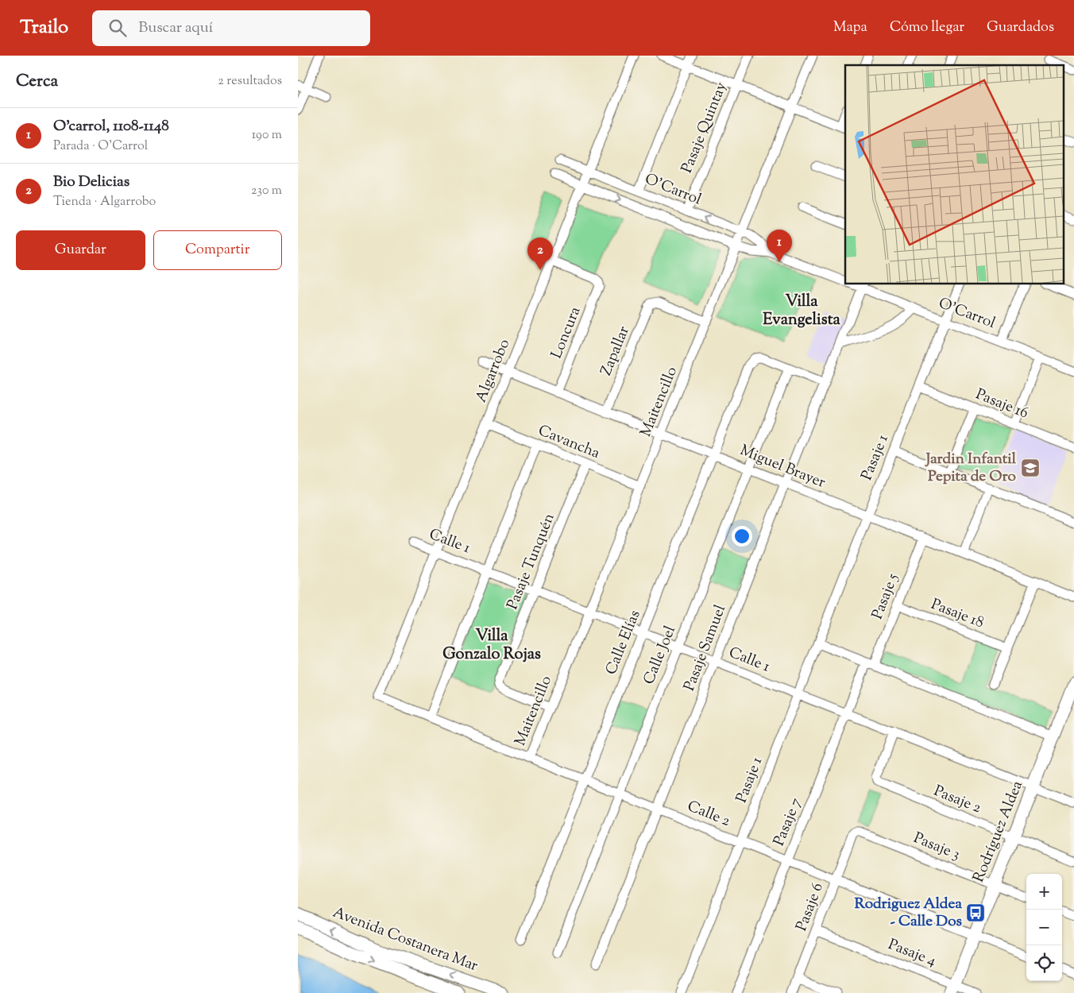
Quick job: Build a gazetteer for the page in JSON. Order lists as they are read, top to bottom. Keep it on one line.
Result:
{"streets":{"street":["Pasaje Quintay","O'Carrol","Loncura","Zapallar","Algarrobo","Maitencillo","Pasaje 16","Cavancha","Pasaje 1","Miguel Brayer","Calle 1","Pasaje Tunquén","Pasaje 5","Pasaje 18","Calle Elías","Pasaje Samuel","Calle Joel","Pasaje 2","Calle 2","Pasaje 7","Rodríguez Aldea","Pasaje 3","Pasaje 6","Avenida Costanera Mar","Pasaje 4"]},"crossings":[["Pasaje Quintay","O'Carrol"],["O'Carrol","Algarrobo"],["O'Carrol","Maitencillo"],["O'Carrol","Pasaje 1"],["O'Carrol","Pasaje Samuel"],["Loncura","Algarrobo"],["Loncura","Miguel Brayer"],["Zapallar","Maitencillo"],["Zapallar","Miguel Brayer"],["Algarrobo","Cavancha"],["Algarrobo","Miguel Brayer"],["Algarrobo","Calle 1"],["Algarrobo","Calle 2"],["Maitencillo","Cavancha"],["Maitencillo","Miguel Brayer"],["Maitencillo","Calle 1"],["Maitencillo","Pasaje Tunquén"],["Maitencillo","Calle 2"],["Pasaje 16","Pasaje 1"],["Cavancha","Pasaje Tunquén"],["Pasaje 1","Miguel Brayer"],["Pasaje 1","Calle 1"],["Pasaje 1","Calle 2"],["Miguel Brayer","Pasaje 5"],["Miguel Brayer","Calle Elías"],["Miguel Brayer","Pasaje Samuel"],["Miguel Brayer","Calle Joel"],["Calle 1","Pasaje Tunquén"],["Calle 1","Calle Elías"],["Calle 1","Pasaje Samuel"],["Calle 1","Calle Joel"],["Calle 1","Pasaje 2"],["Calle 1","Pasaje 7"],["Calle 1","Rodríguez Aldea"],["Pasaje 5","Pasaje 18"],["Pasaje 5","Pasaje 7"],["Calle Elías","Calle Joel"],["Calle Elías","Calle 2"],["Pasaje Samuel","Calle 2"],["Calle Joel","Calle 2"],["Pasaje 2","Rodríguez Aldea"],["Calle 2","Pasaje 7"],["Calle 2","Rodríguez Aldea"],["Calle 2","Pasaje 6"],["Rodríguez Aldea","Pasaje 3"],["Rodríguez Aldea","Pasaje 4"],["Pasaje 3","Pasaje 6"],["Pasaje 6","Pasaje 4"]],"districts":["Villa Evangelista","Villa Gonzalo Rojas"],"places":{"school or university":["Jardin Infantil Pepita de Oro"],"bus stop":["Rodriguez Aldea - Calle Dos"]},"page":{"header":"Trailo","search":"Buscar aquí","nav":["Mapa","Cómo llegar","Guardados"],"heading":["Cerca","2 resultados"],"list":[{"mark":"1","name":"O'carrol, 1108-1148","note":"Parada · O'Carrol","value":"190 m"},{"mark":"2","name":"Bio Delicias","note":"Tienda · Algarrobo","value":"230 m"}],"buttons":["Guardar","Compartir"],"pins":["1","2"],"map_buttons":["+","−"]}}
